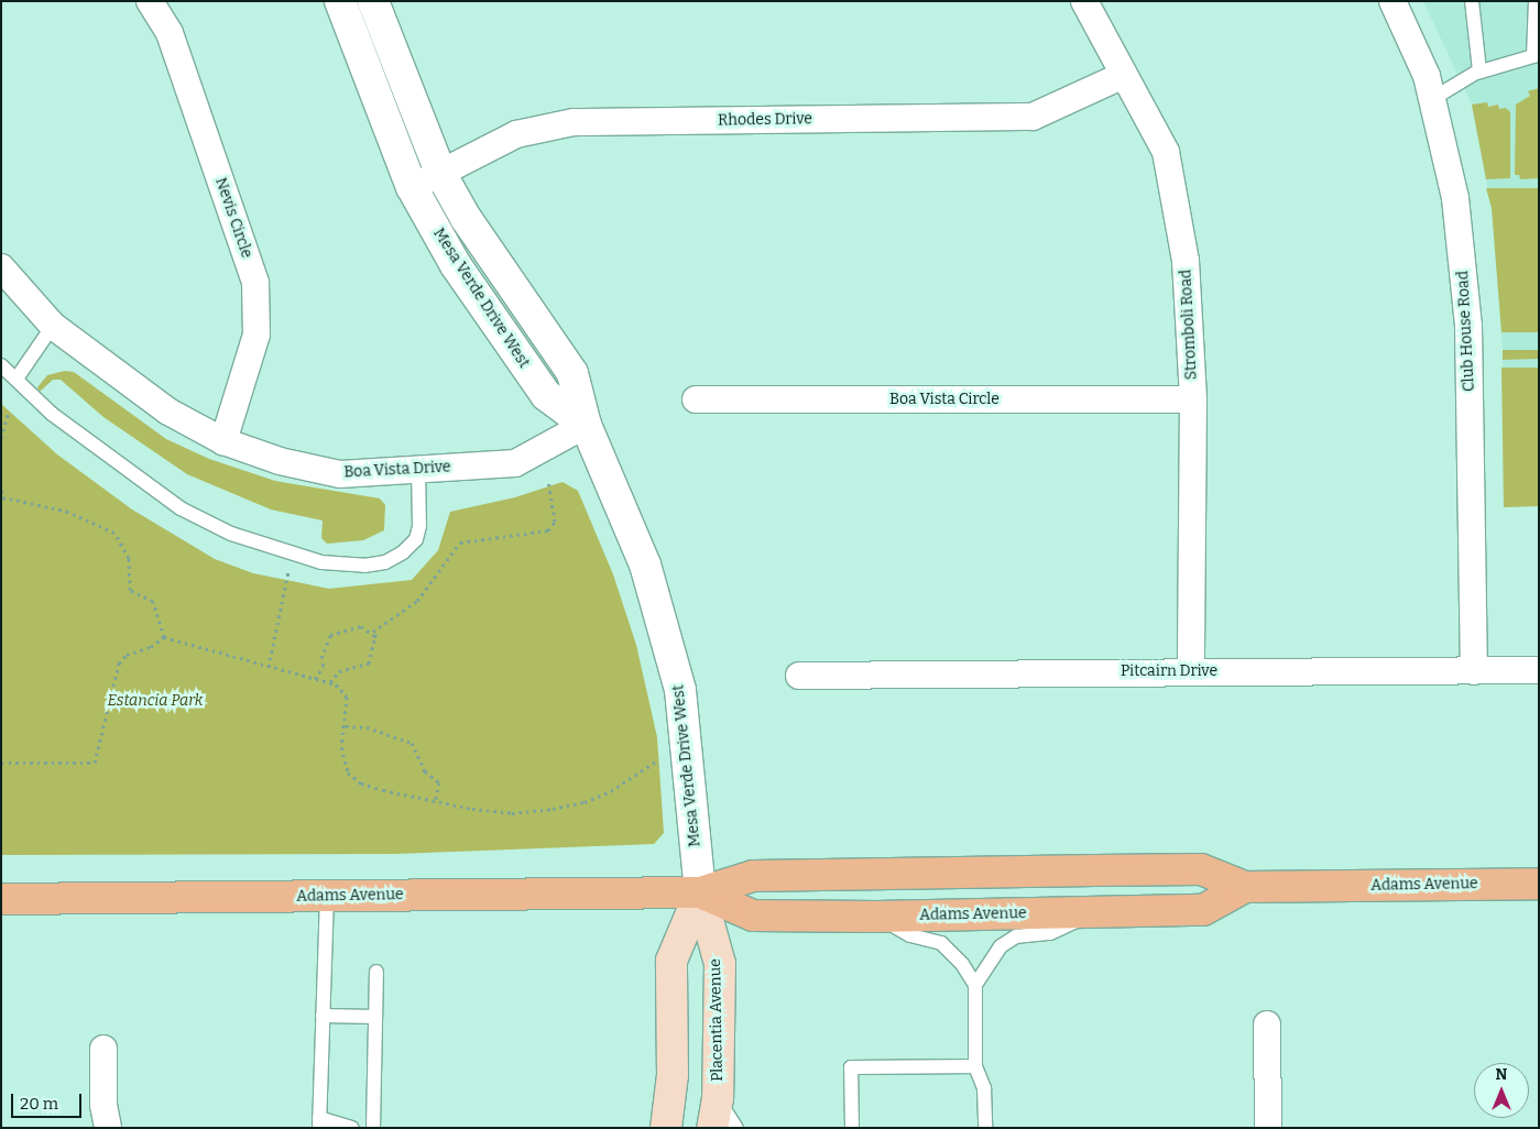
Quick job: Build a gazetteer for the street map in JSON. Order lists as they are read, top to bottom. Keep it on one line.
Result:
{"streets":{"main road":["Adams Avenue","Placentia Avenue"],"street":["Rhodes Drive","Nevis Circle","Mesa Verde Drive West","Stromboli Road","Club House Road","Boa Vista Circle","Boa Vista Drive","Pitcairn Drive"]},"crossings":[["Rhodes Drive","Mesa Verde Drive West"],["Rhodes Drive","Stromboli Road"],["Nevis Circle","Boa Vista Drive"],["Mesa Verde Drive West","Boa Vista Drive"],["Mesa Verde Drive West","Adams Avenue"],["Mesa Verde Drive West","Placentia Avenue"],["Stromboli Road","Boa Vista Circle"],["Stromboli Road","Pitcairn Drive"],["Club House Road","Pitcairn Drive"],["Adams Avenue","Placentia Avenue"]],"parks":["Estancia Park"],"scale_bar":"20 m","north":"top"}
